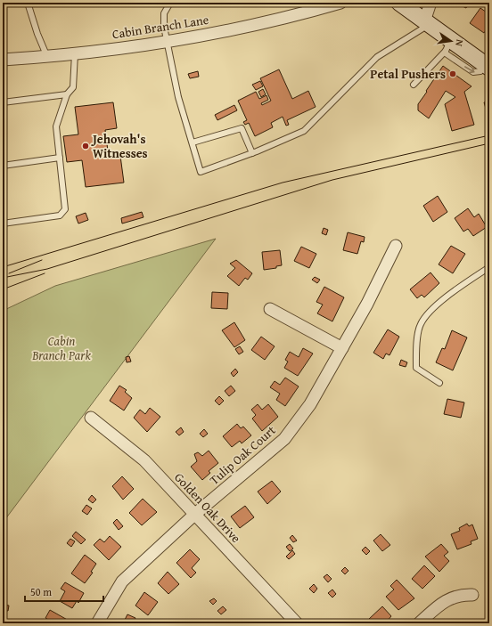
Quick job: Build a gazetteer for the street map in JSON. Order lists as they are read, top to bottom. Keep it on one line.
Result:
{"streets":{"street":["Cabin Branch Lane","Tulip Oak Court","Golden Oak Drive"]},"crossings":[["Tulip Oak Court","Golden Oak Drive"]],"parks":["Cabin Branch Park"],"places":["Petal Pushers","Jehovah's Witnesses"],"scale_bar":"50 m","north":"right"}
